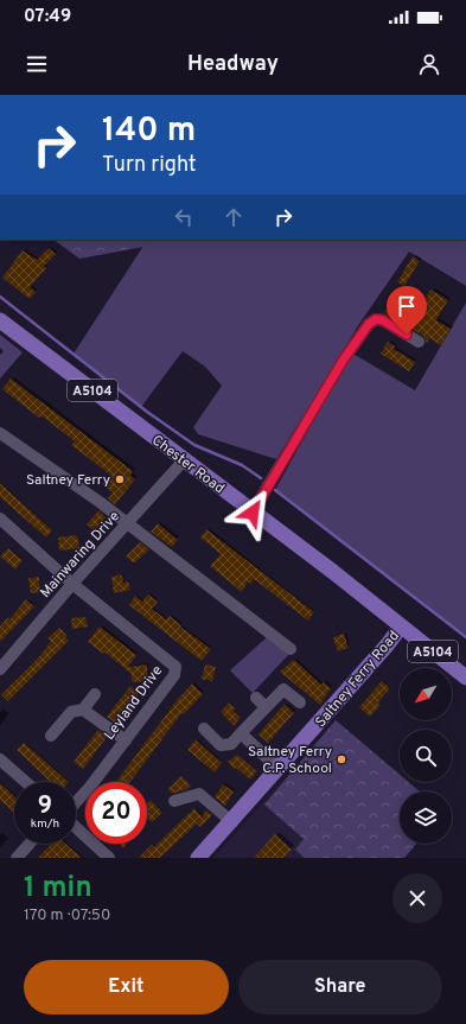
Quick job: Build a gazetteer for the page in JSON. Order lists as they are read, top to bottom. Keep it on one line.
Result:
{"streets":{"main road":["A5104","Chester Road","Saltney Ferry Road"],"street":["Mainwaring Drive","Leyland Drive"]},"crossings":[["Chester Road","Mainwaring Drive"],["Chester Road","Saltney Ferry Road"],["Mainwaring Drive","Leyland Drive"]],"places":["Saltney Ferry","Saltney Ferry C.P. School"],"north":"bottom left","page":{"status":"07:49","header":"Headway","turn":["140 m","Turn right"],"speed":"9 km/h","limit":"20","heading":["1 min","170 m · 07:50"],"buttons":["Exit","Share"]}}
